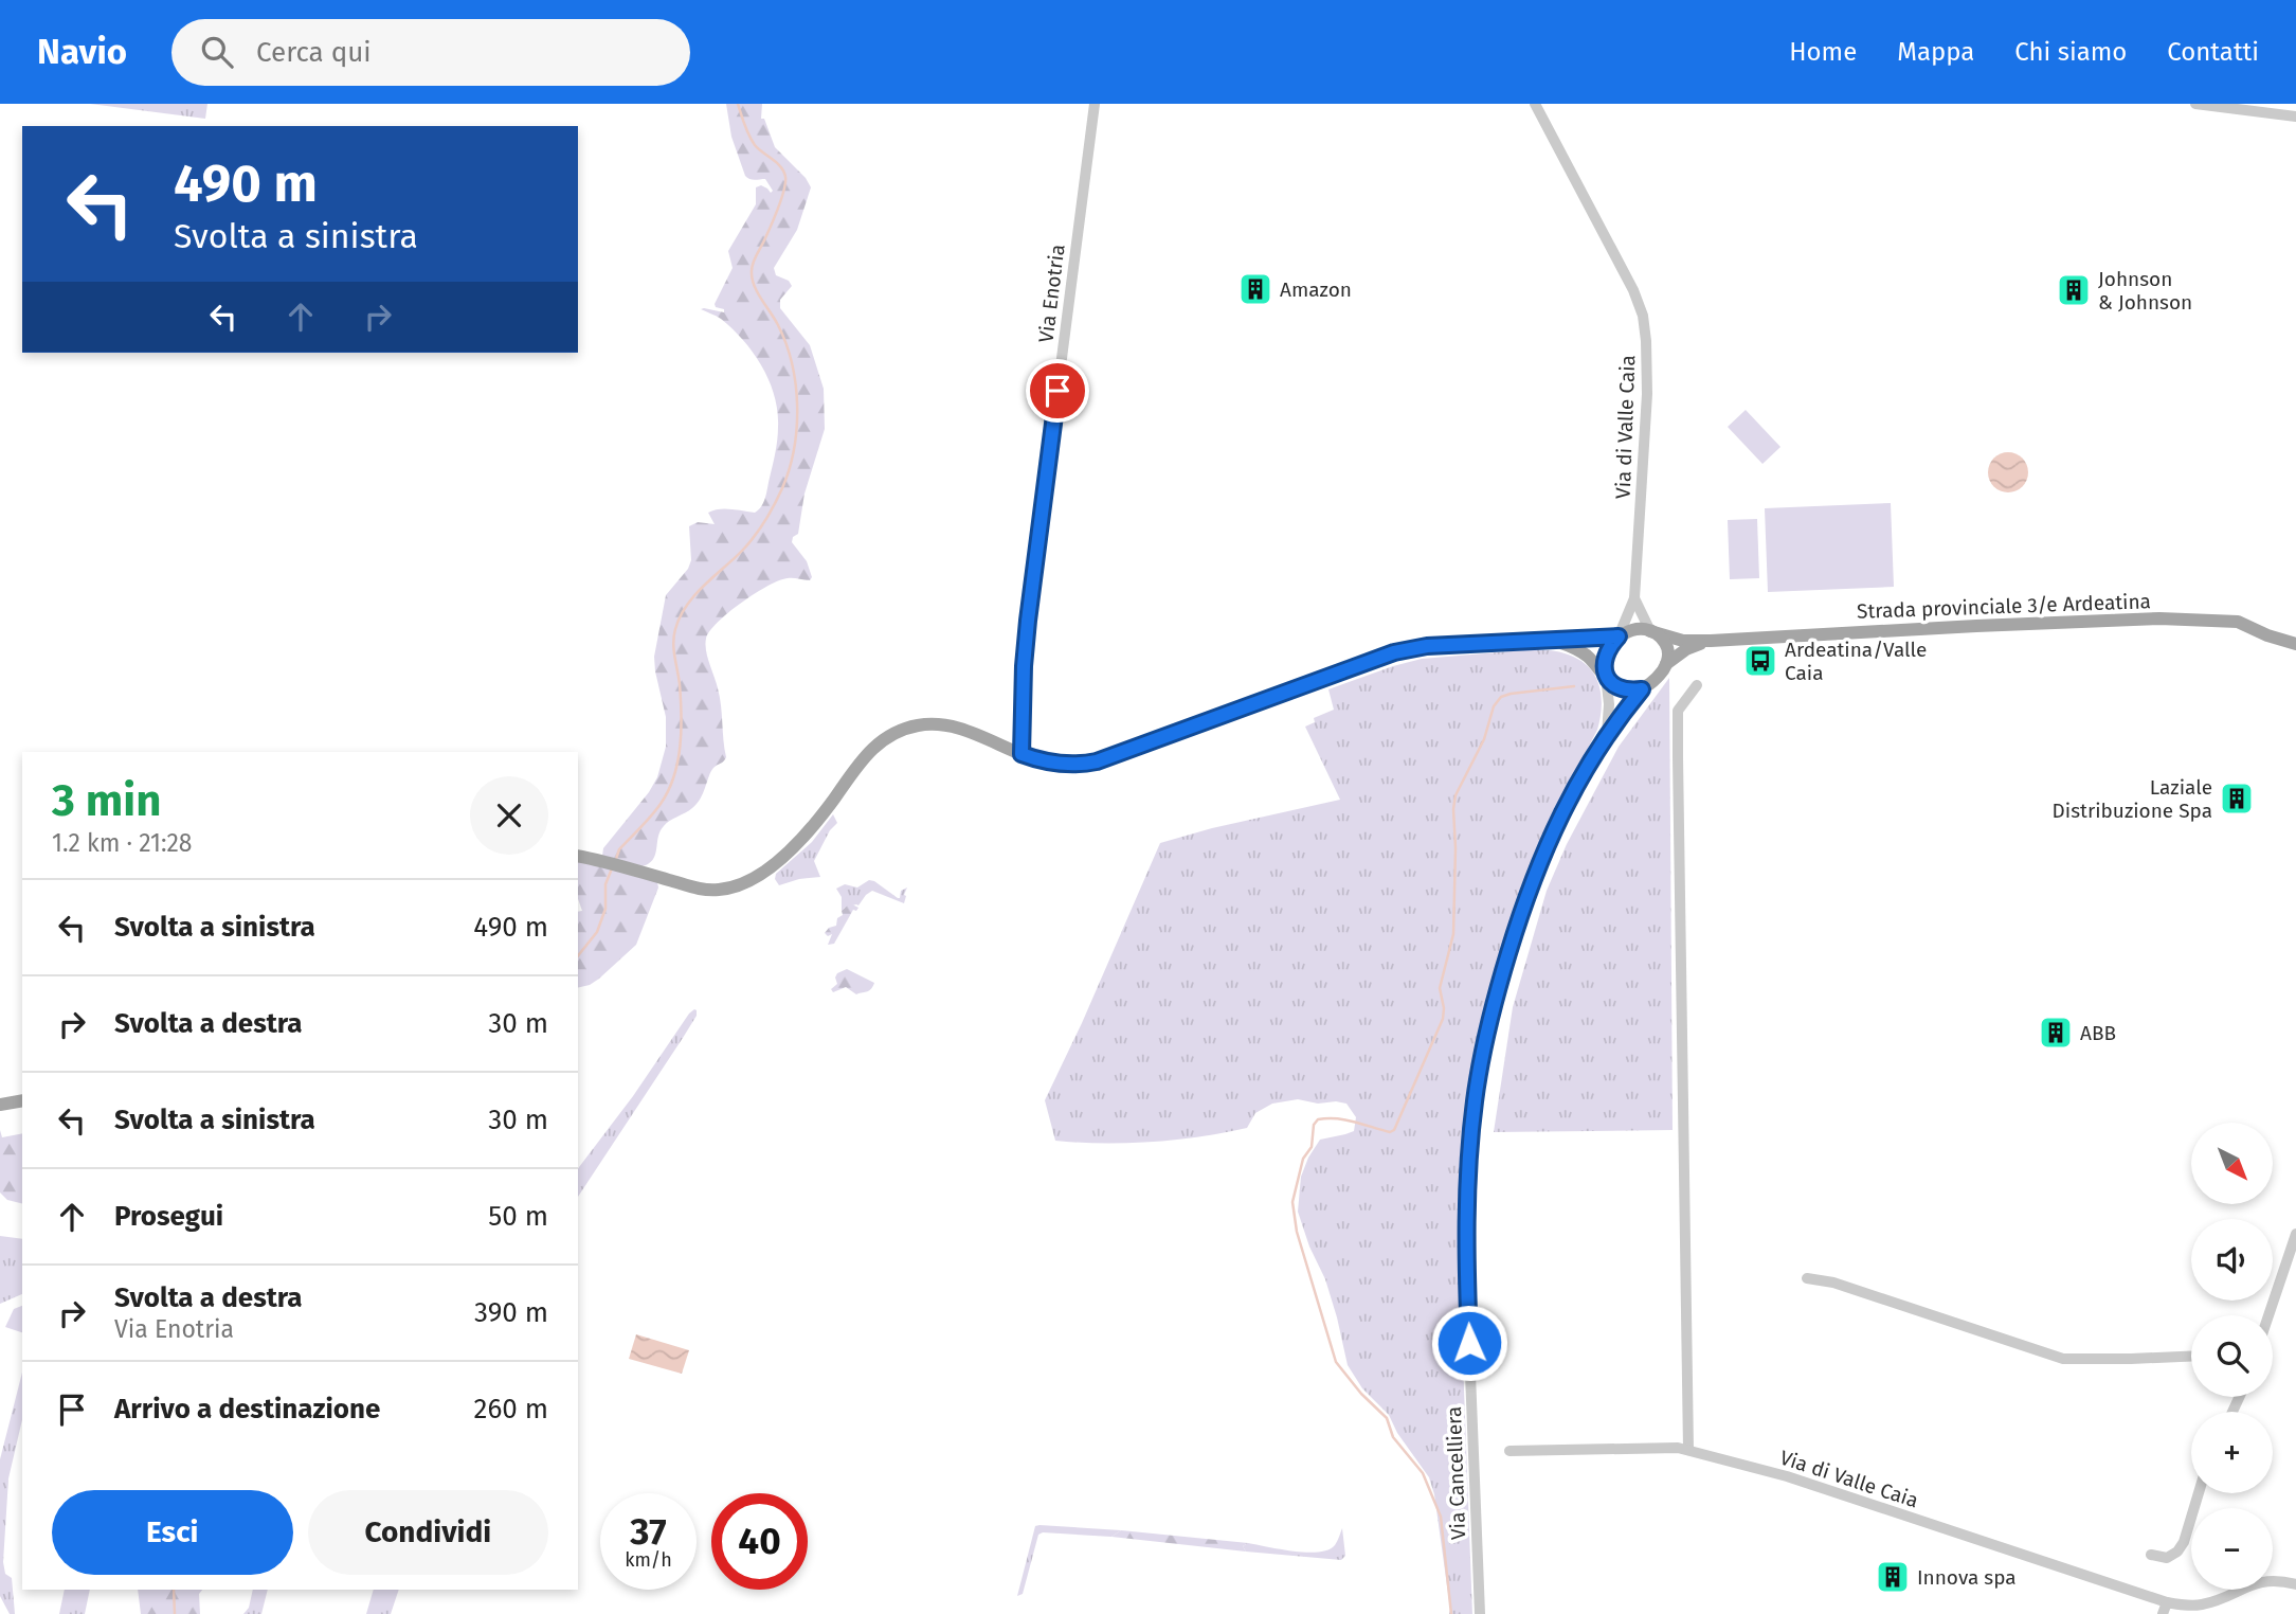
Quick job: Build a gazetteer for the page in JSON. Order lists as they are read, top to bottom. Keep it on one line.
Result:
{"streets":{"main road":["Strada provinciale 3/e Ardeatina"],"street":["Via Enotria","Via di Valle Caia","Via Cancelliera"]},"crossings":[["Via di Valle Caia","Via Cancelliera"]],"places":{"building":["Amazon","Johnson & Johnson","Laziale Distribuzione Spa","ABB","Innova spa"],"bus stop":["Ardeatina/Valle Caia"]},"north":"bottom right","page":{"header":"Navio","search":"Cerca qui","nav":["Home","Mappa","Chi siamo","Contatti"],"turn":["490 m","Svolta a sinistra"],"heading":["3 min","1.2 km · 21:28"],"list":[{"name":"Svolta a sinistra","value":"490 m"},{"name":"Svolta a destra","value":"30 m"},{"name":"Svolta a sinistra","value":"30 m"},{"name":"Prosegui","value":"50 m"},{"name":"Svolta a destra","note":"Via Enotria","value":"390 m"},{"name":"Arrivo a destinazione","value":"260 m"}],"map_buttons":["+","−"],"buttons":["Esci","Condividi"],"speed":"37 km/h","limit":"40"}}
